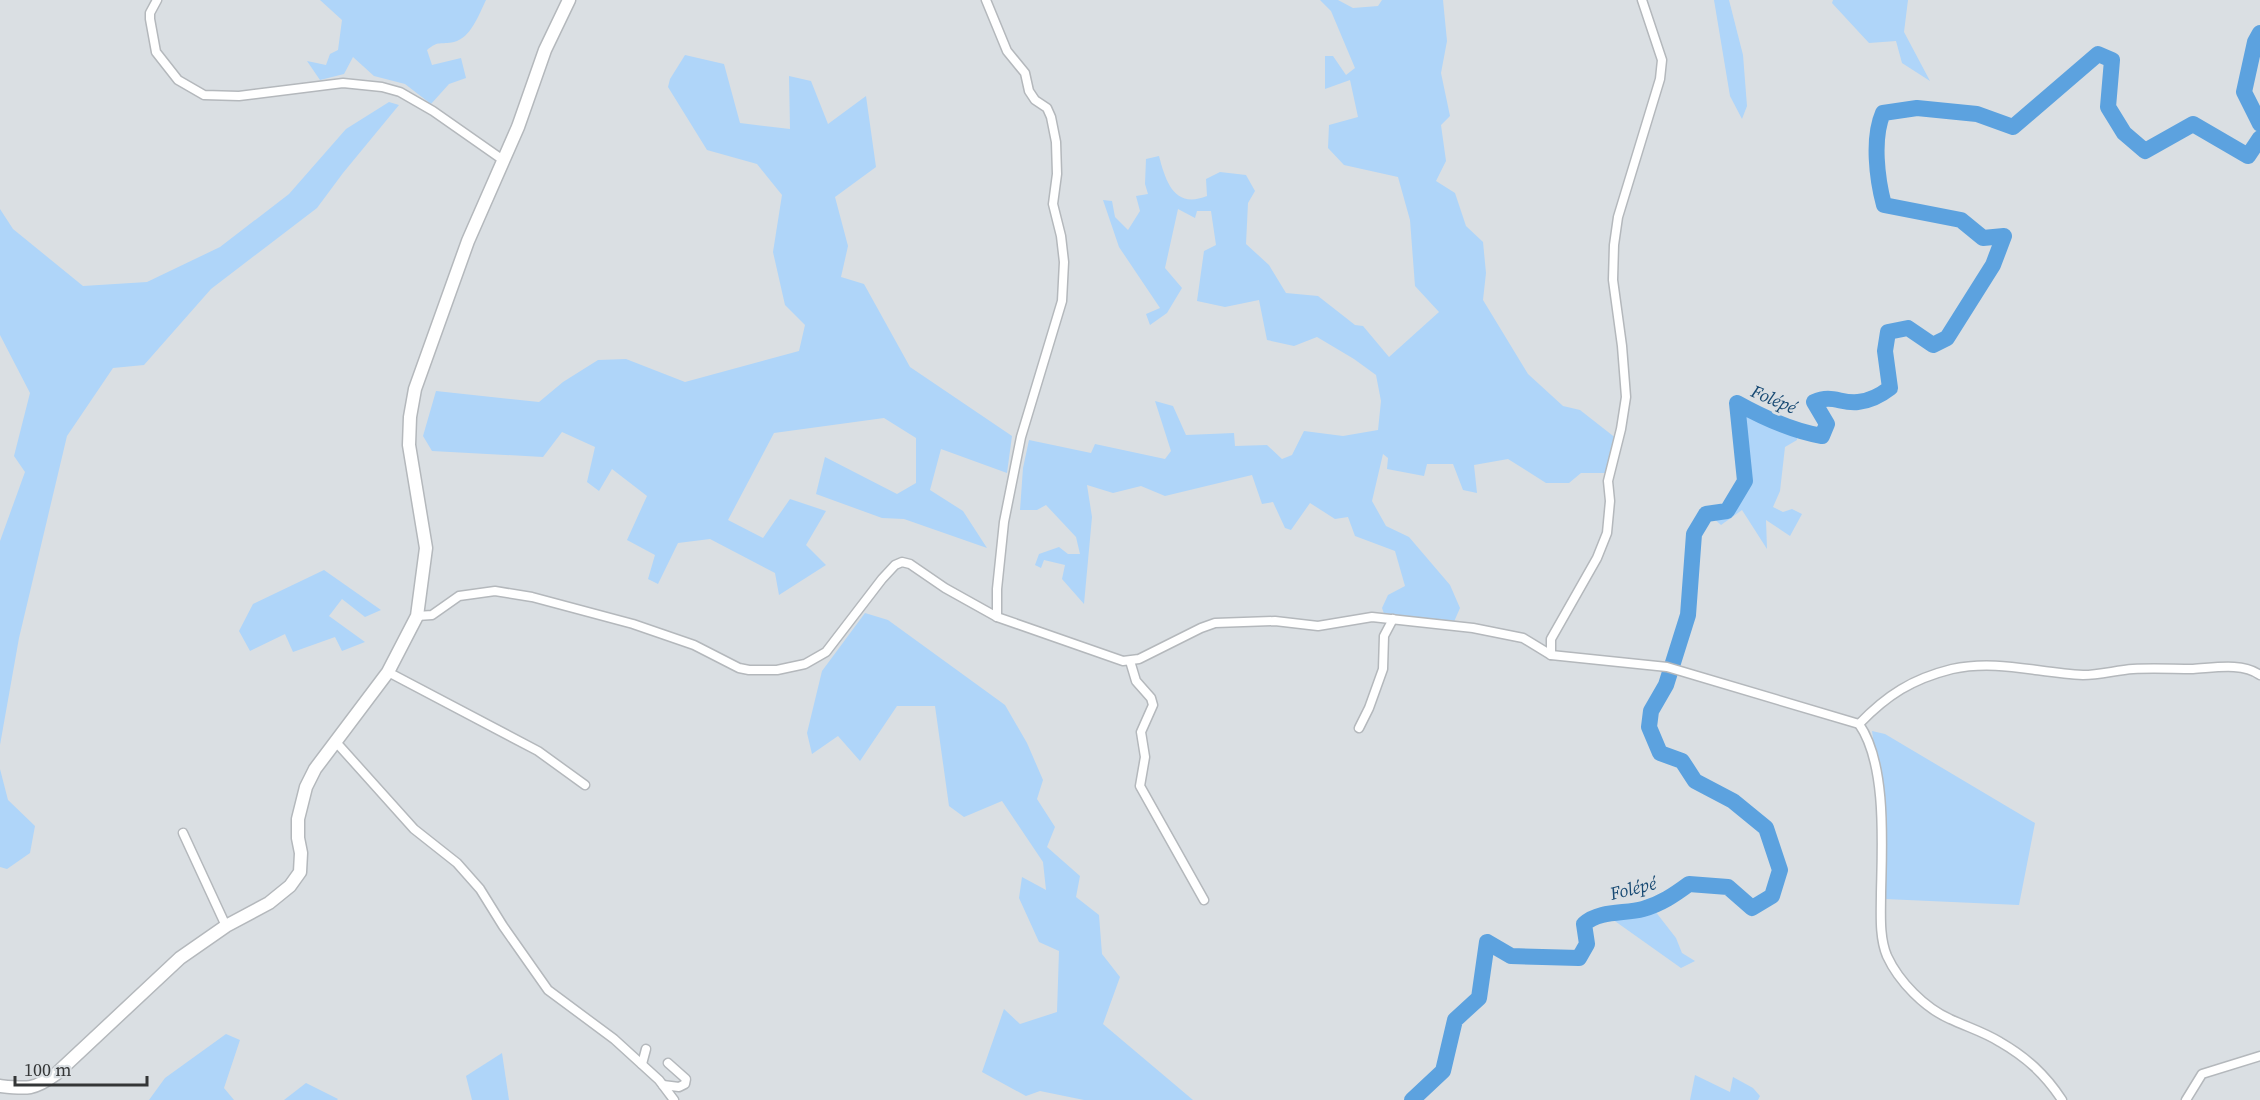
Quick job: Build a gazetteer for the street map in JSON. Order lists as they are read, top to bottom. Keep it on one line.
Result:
{"water":["Folépé"],"scale_bar":"100 m"}
